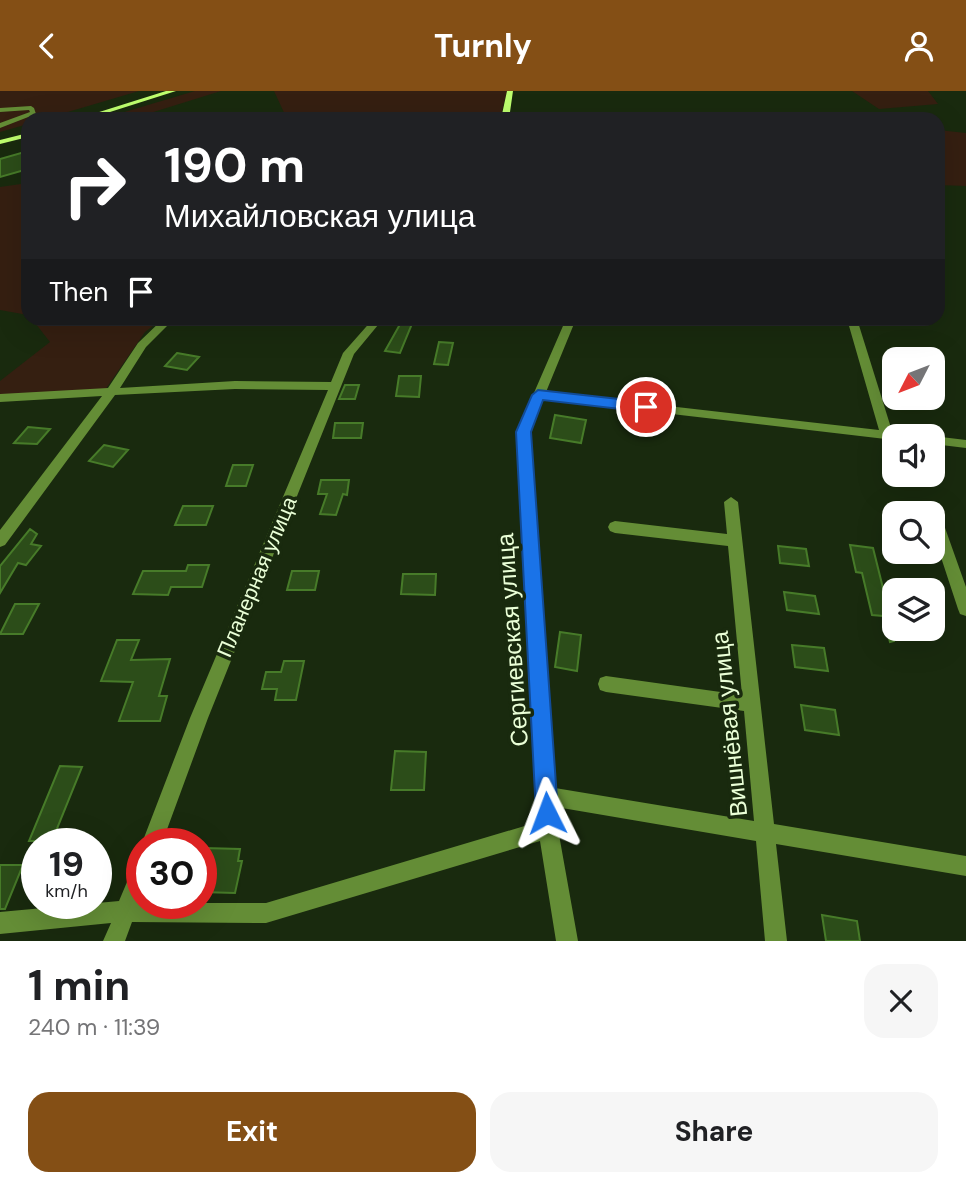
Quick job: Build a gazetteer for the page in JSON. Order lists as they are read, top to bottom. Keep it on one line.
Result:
{"streets":{"street":["Планерная улица","Сергиевская улица","Вишнёвая улица"]},"north":"bottom left","page":{"header":"Turnly","turn":["190 m","Михайловская улица"],"then":"Then","speed":"19 km/h","limit":"30","heading":["1 min","240 m · 11:39"],"buttons":["Exit","Share"]}}
